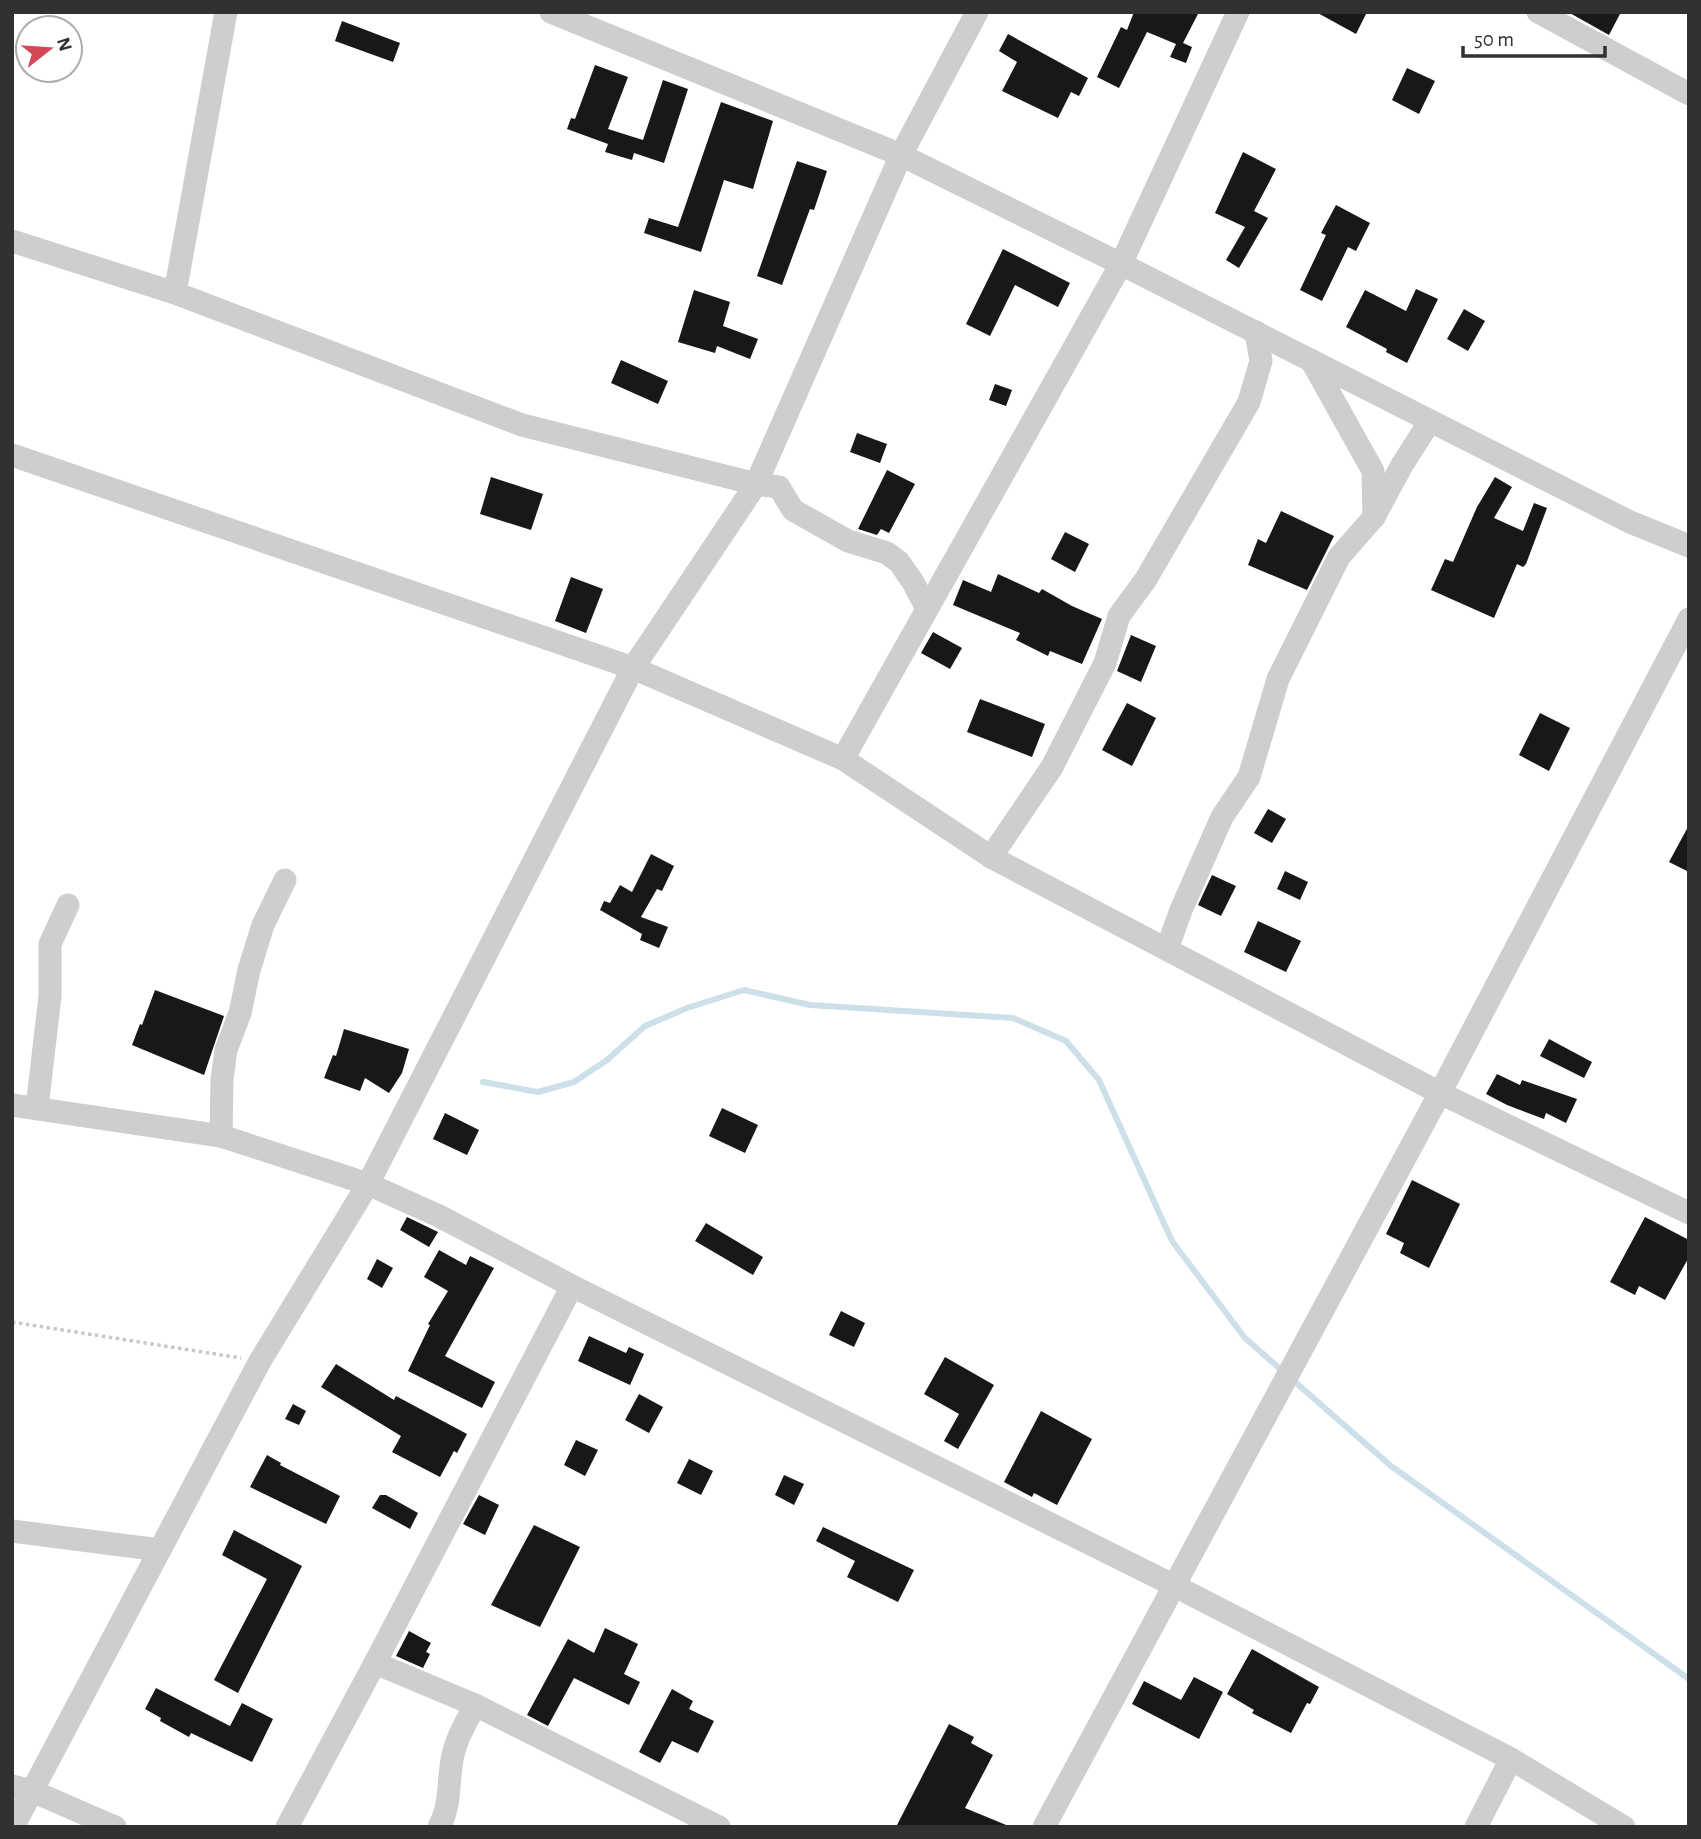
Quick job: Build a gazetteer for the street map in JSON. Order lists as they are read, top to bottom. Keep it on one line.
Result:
{"scale_bar":"50 m","north":"right"}
